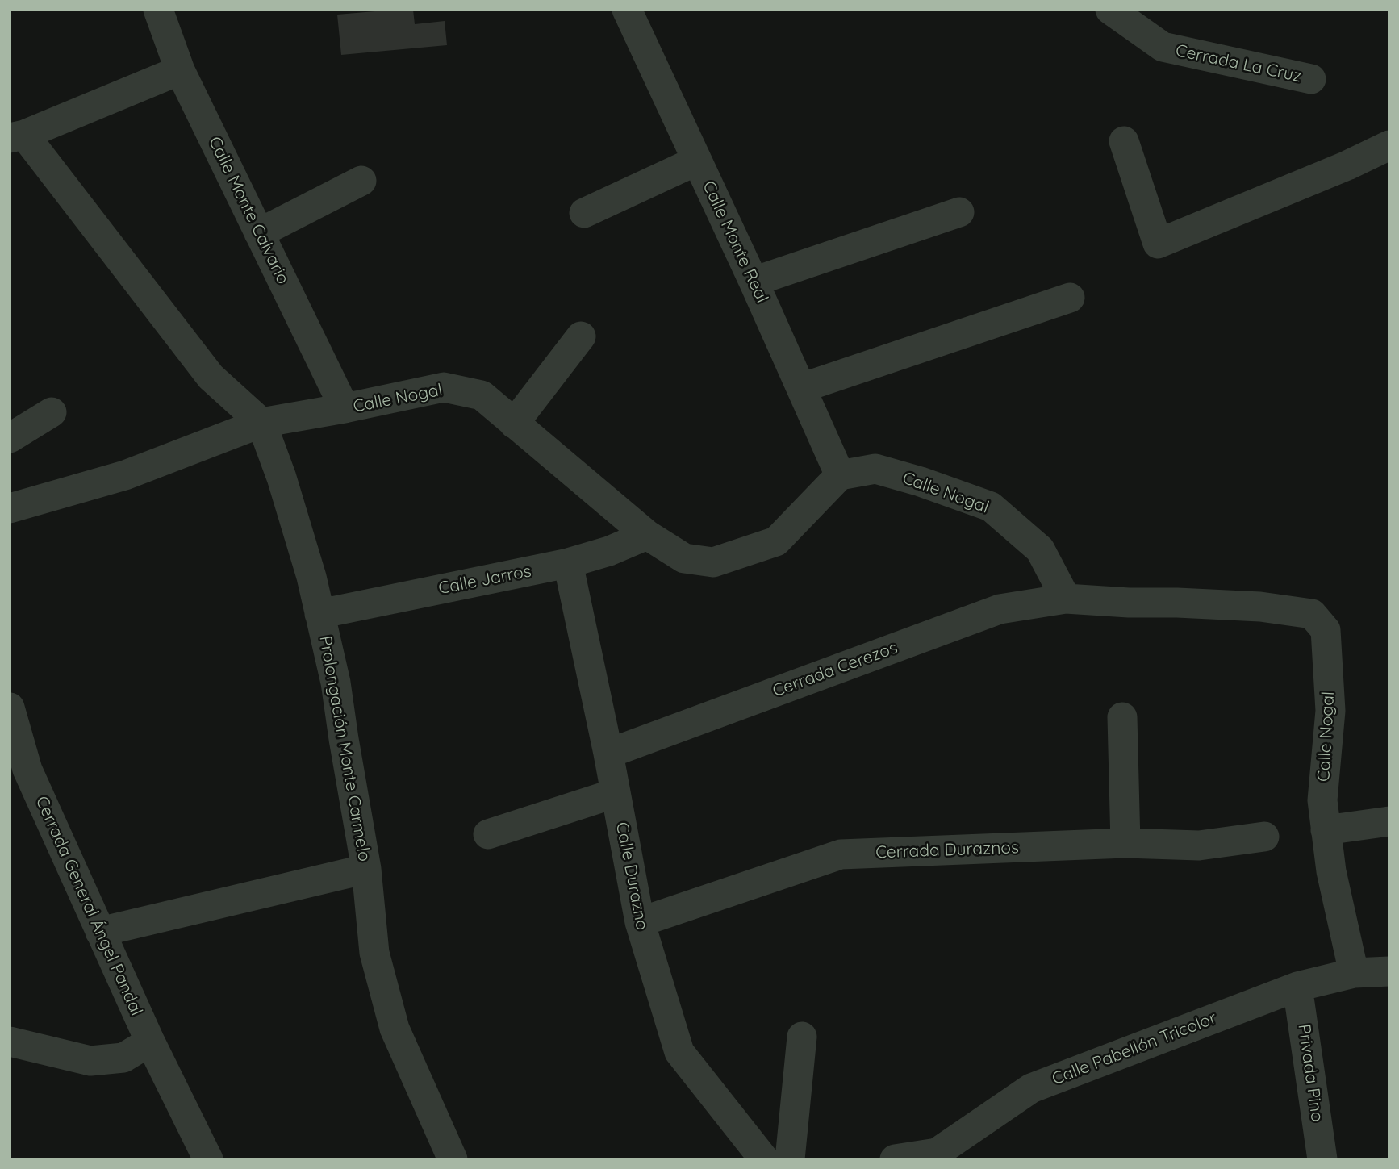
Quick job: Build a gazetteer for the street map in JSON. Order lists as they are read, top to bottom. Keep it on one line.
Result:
{"streets":{"street":["Cerrada La Cruz","Calle Monte Calvario","Calle Monte Real","Calle Nogal","Calle Jarros","Cerrada Cerezos","Prolongación Monte Carmelo","Cerrada Duraznos","Calle Durazno","Cerrada General Ángel Pandal","Calle Pabellón Tricolor","Privada Pino"]},"crossings":[["Calle Monte Calvario","Calle Nogal"],["Calle Monte Real","Calle Nogal"],["Calle Nogal","Calle Jarros"],["Calle Nogal","Cerrada Cerezos"],["Calle Nogal","Prolongación Monte Carmelo"],["Calle Nogal","Calle Pabellón Tricolor"],["Calle Jarros","Prolongación Monte Carmelo"],["Calle Jarros","Calle Durazno"],["Cerrada Cerezos","Calle Durazno"],["Cerrada Duraznos","Calle Durazno"],["Calle Pabellón Tricolor","Privada Pino"]]}
